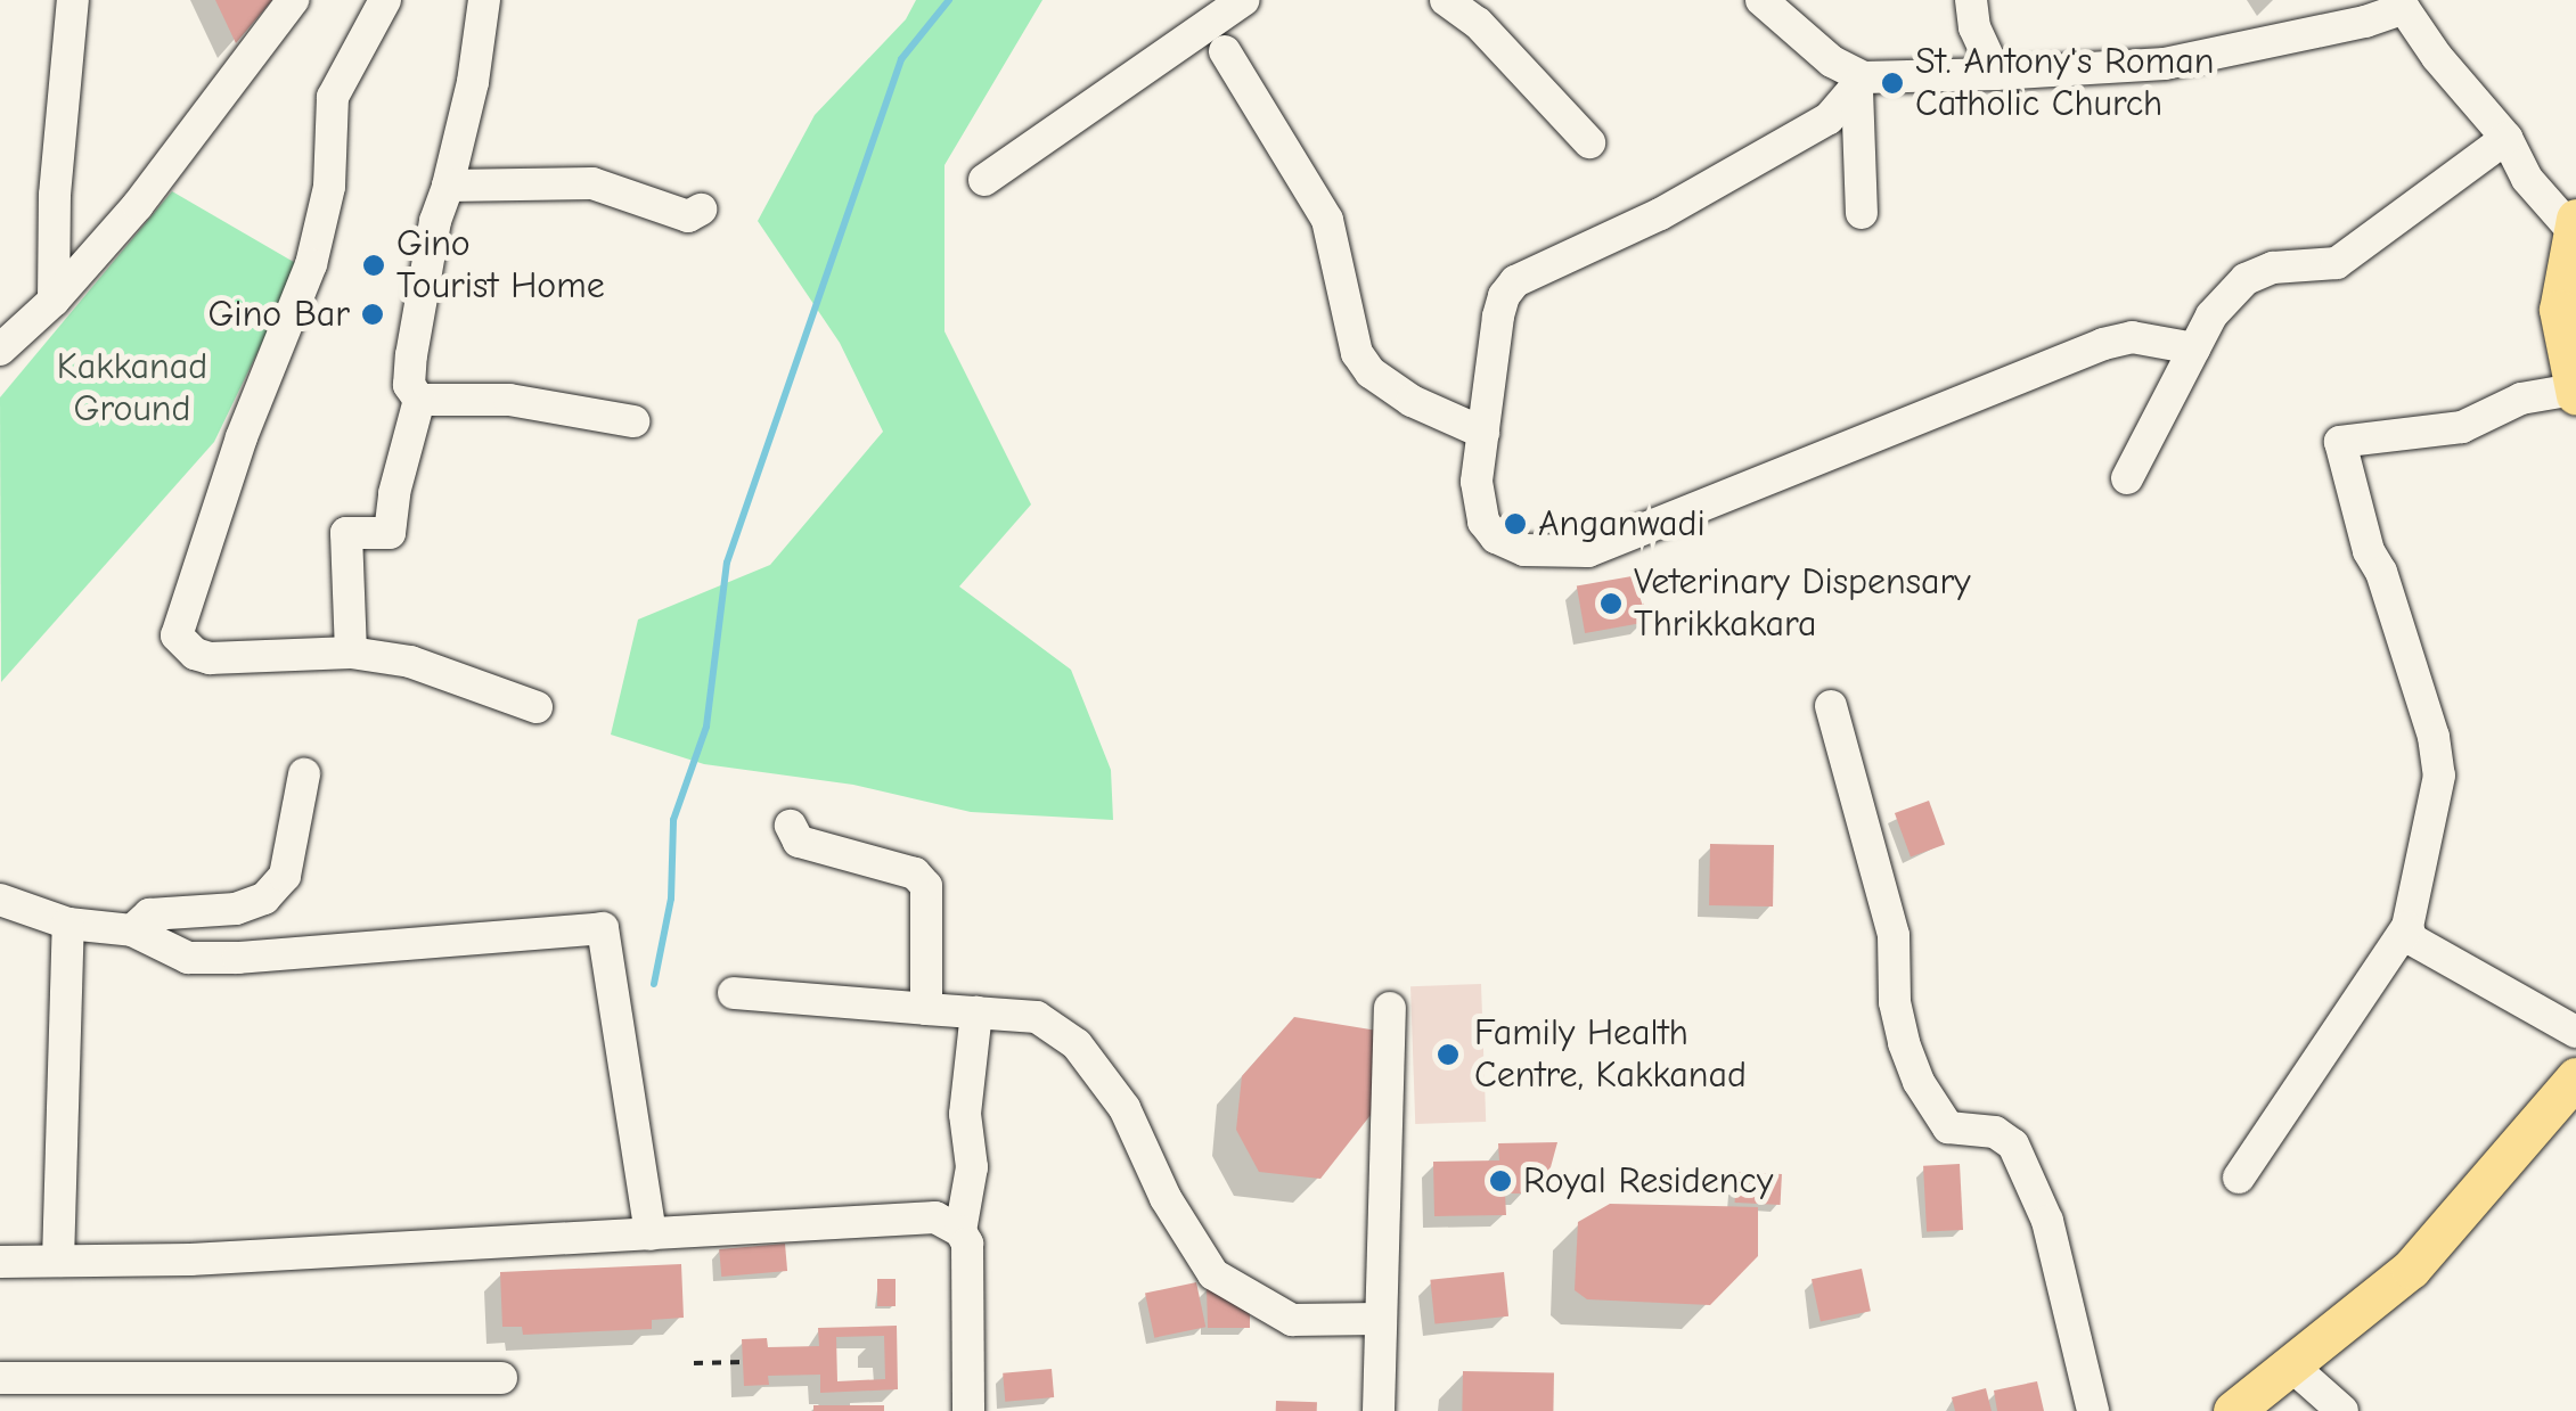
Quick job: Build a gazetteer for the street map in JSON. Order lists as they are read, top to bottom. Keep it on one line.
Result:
{"parks":["Kakkanad Ground"],"places":["St. Antony's Roman Catholic Church","Gino Tourist Home","Gino Bar","Anganwadi","Veterinary Dispensary Thrikkakara","Family Health Centre, Kakkanad","Royal Residency"]}
